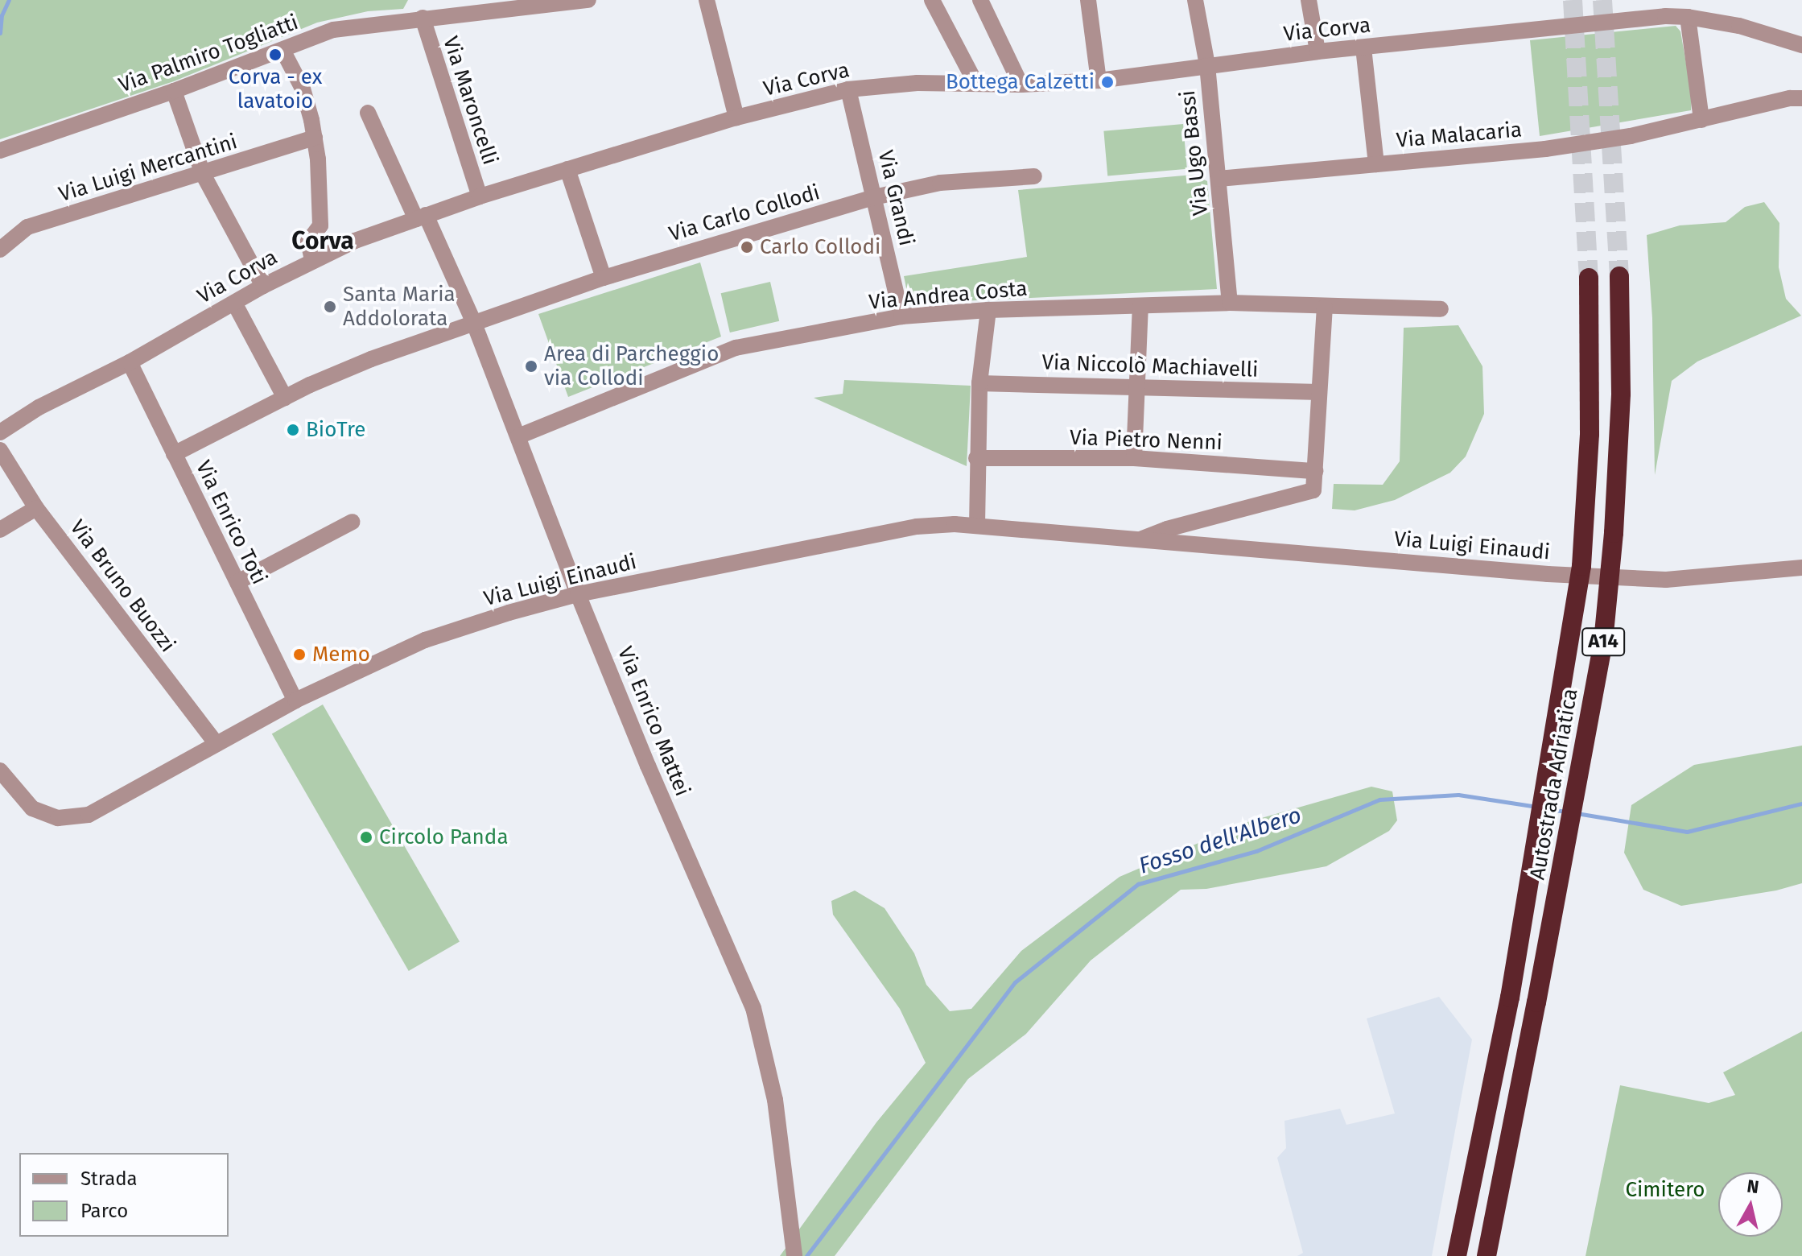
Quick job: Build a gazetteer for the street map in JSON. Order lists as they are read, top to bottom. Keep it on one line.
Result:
{"streets":{"highway":["A14","Autostrada Adriatica"],"street":["Via Corva","Via Palmiro Togliatti","Via Maroncelli","Via Malacaria","Via Ugo Bassi","Via Luigi Mercantini","Via Grandi","Via Carlo Collodi","Via Andrea Costa","Via Niccolò Machiavelli","Via Pietro Nenni","Via Enrico Toti","Via Luigi Einaudi","Via Bruno Buozzi","Via Enrico Mattei"]},"crossings":[["Via Corva","Via Maroncelli"],["Via Corva","Via Ugo Bassi"],["Via Corva","Via Grandi"],["Via Corva","Via Enrico Toti"],["Via Corva","Via Enrico Mattei"],["Via Palmiro Togliatti","Via Maroncelli"],["Via Malacaria","Via Ugo Bassi"],["Via Ugo Bassi","Via Andrea Costa"],["Via Grandi","Via Carlo Collodi"],["Via Grandi","Via Andrea Costa"],["Via Carlo Collodi","Via Enrico Toti"],["Via Carlo Collodi","Via Enrico Mattei"],["Via Andrea Costa","Via Enrico Mattei"],["Via Pietro Nenni","Via Luigi Einaudi"],["Via Enrico Toti","Via Luigi Einaudi"],["Via Luigi Einaudi","Via Bruno Buozzi"],["Via Luigi Einaudi","Via Enrico Mattei"]],"districts":["Corva"],"water":["Fosso dell'Albero"],"parks":["Cimitero"],"places":["Corva - ex lavatoio","Bottega Calzetti","Carlo Collodi","Santa Maria Addolorata","Area di Parcheggio via Collodi","BioTre","Memo","Circolo Panda"],"legend":["Strada","Parco"],"north":"top"}
